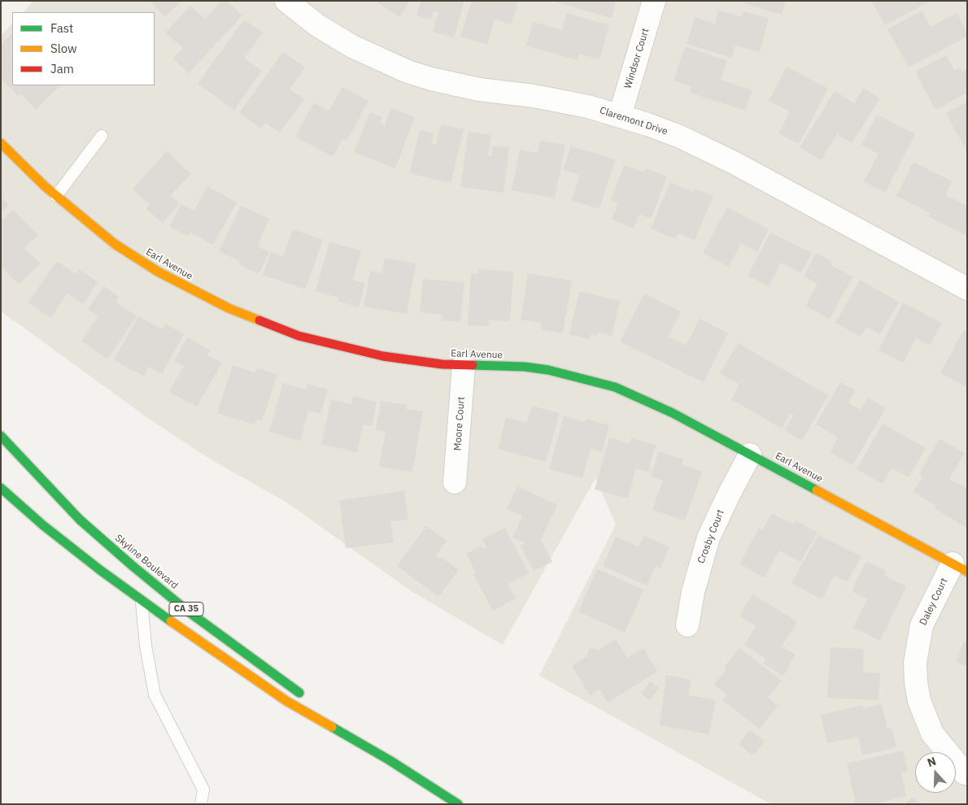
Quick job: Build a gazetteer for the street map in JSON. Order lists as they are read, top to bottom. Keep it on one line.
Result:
{"streets":{"street":["Windsor Court","Claremont Drive","Earl Avenue","Moore Court","Crosby Court","Skyline Boulevard","Daley Court","CA 35"]},"crossings":[["Windsor Court","Claremont Drive"],["Earl Avenue","Moore Court"],["Earl Avenue","Crosby Court"],["Earl Avenue","Daley Court"]],"legend":["Fast","Slow","Jam"],"north":"top"}
